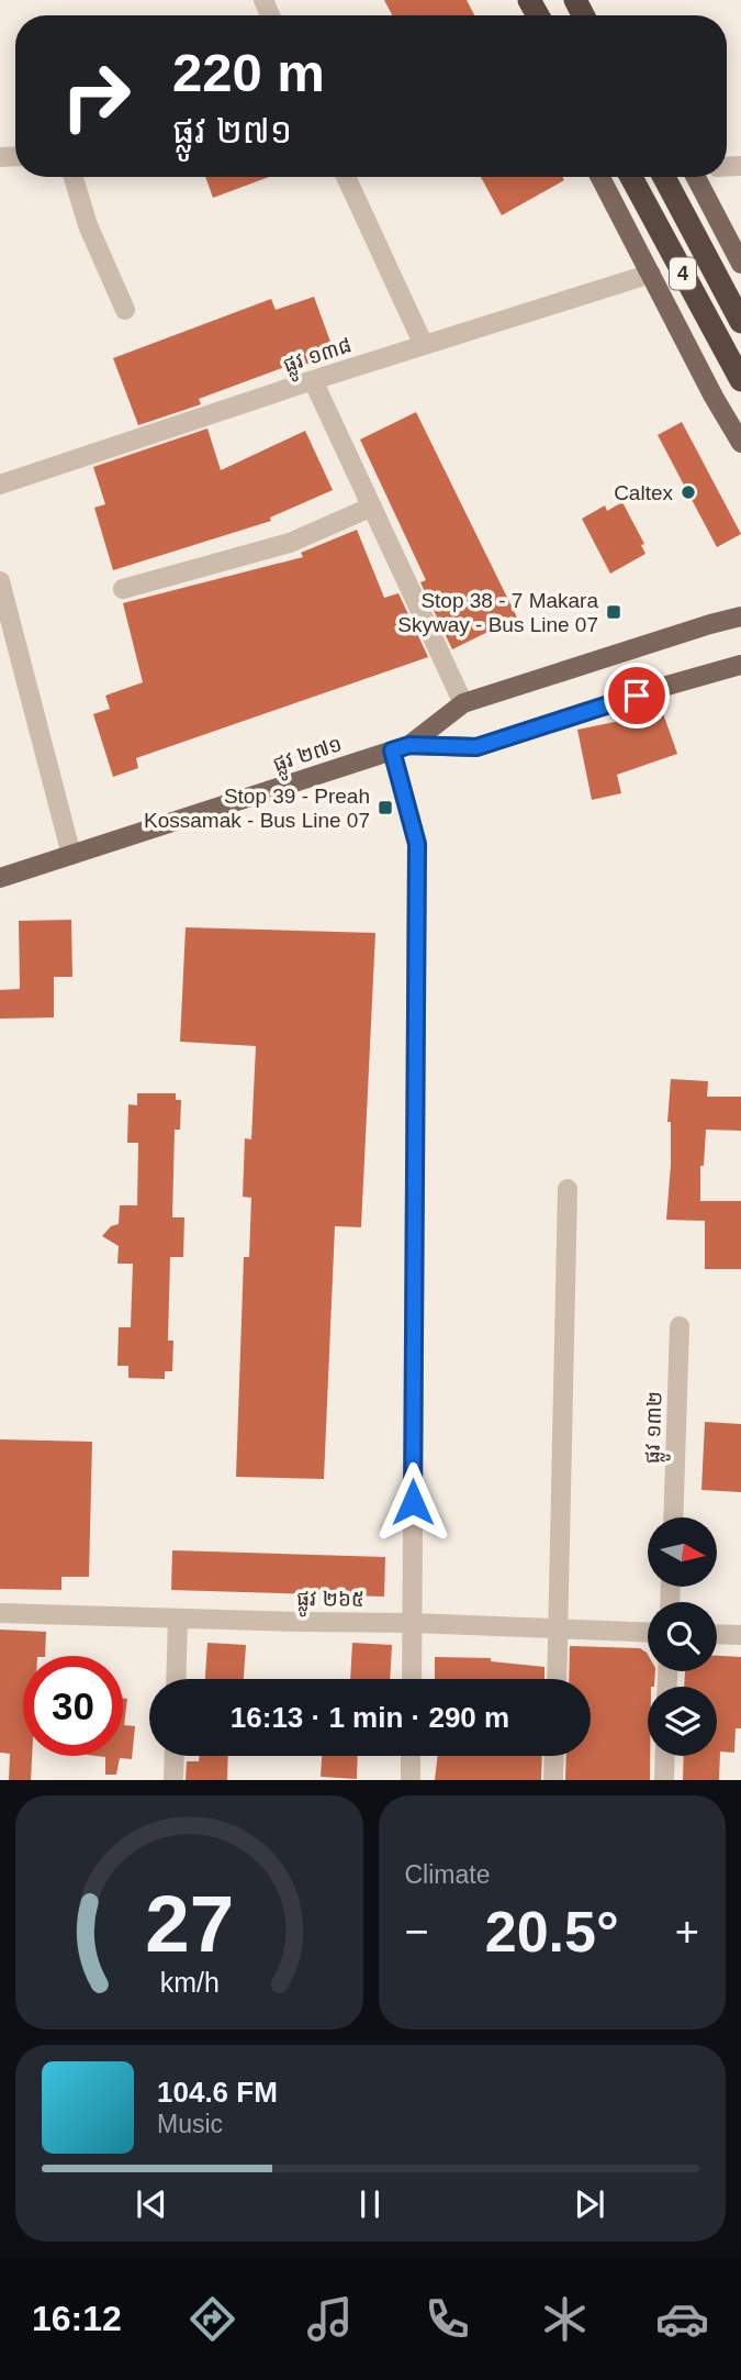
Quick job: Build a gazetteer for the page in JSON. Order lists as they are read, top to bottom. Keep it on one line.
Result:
{"streets":{"highway":["4"],"main road":["ផ្លូវ ២៧១"],"street":["ផ្លូវ ១៣៨","ផ្លូវ ១៣២","ផ្លូវ ២៦៥"]},"places":{"other":["Caltex"],"transit":["Stop 38 - 7 Makara Skyway - Bus Line 07","Stop 39 - Preah Kossamak - Bus Line 07"]},"north":"right","page":{"turn":["220 m","ផ្លូវ ២៧១"],"limit":"30","trip":"16:13 · 1 min · 290 m","tile":"Climate","heat":["−","20.5°","+"],"song":["104.6 FM","Music"],"tabs":"16:12","gauge":["27","km/h"]}}
